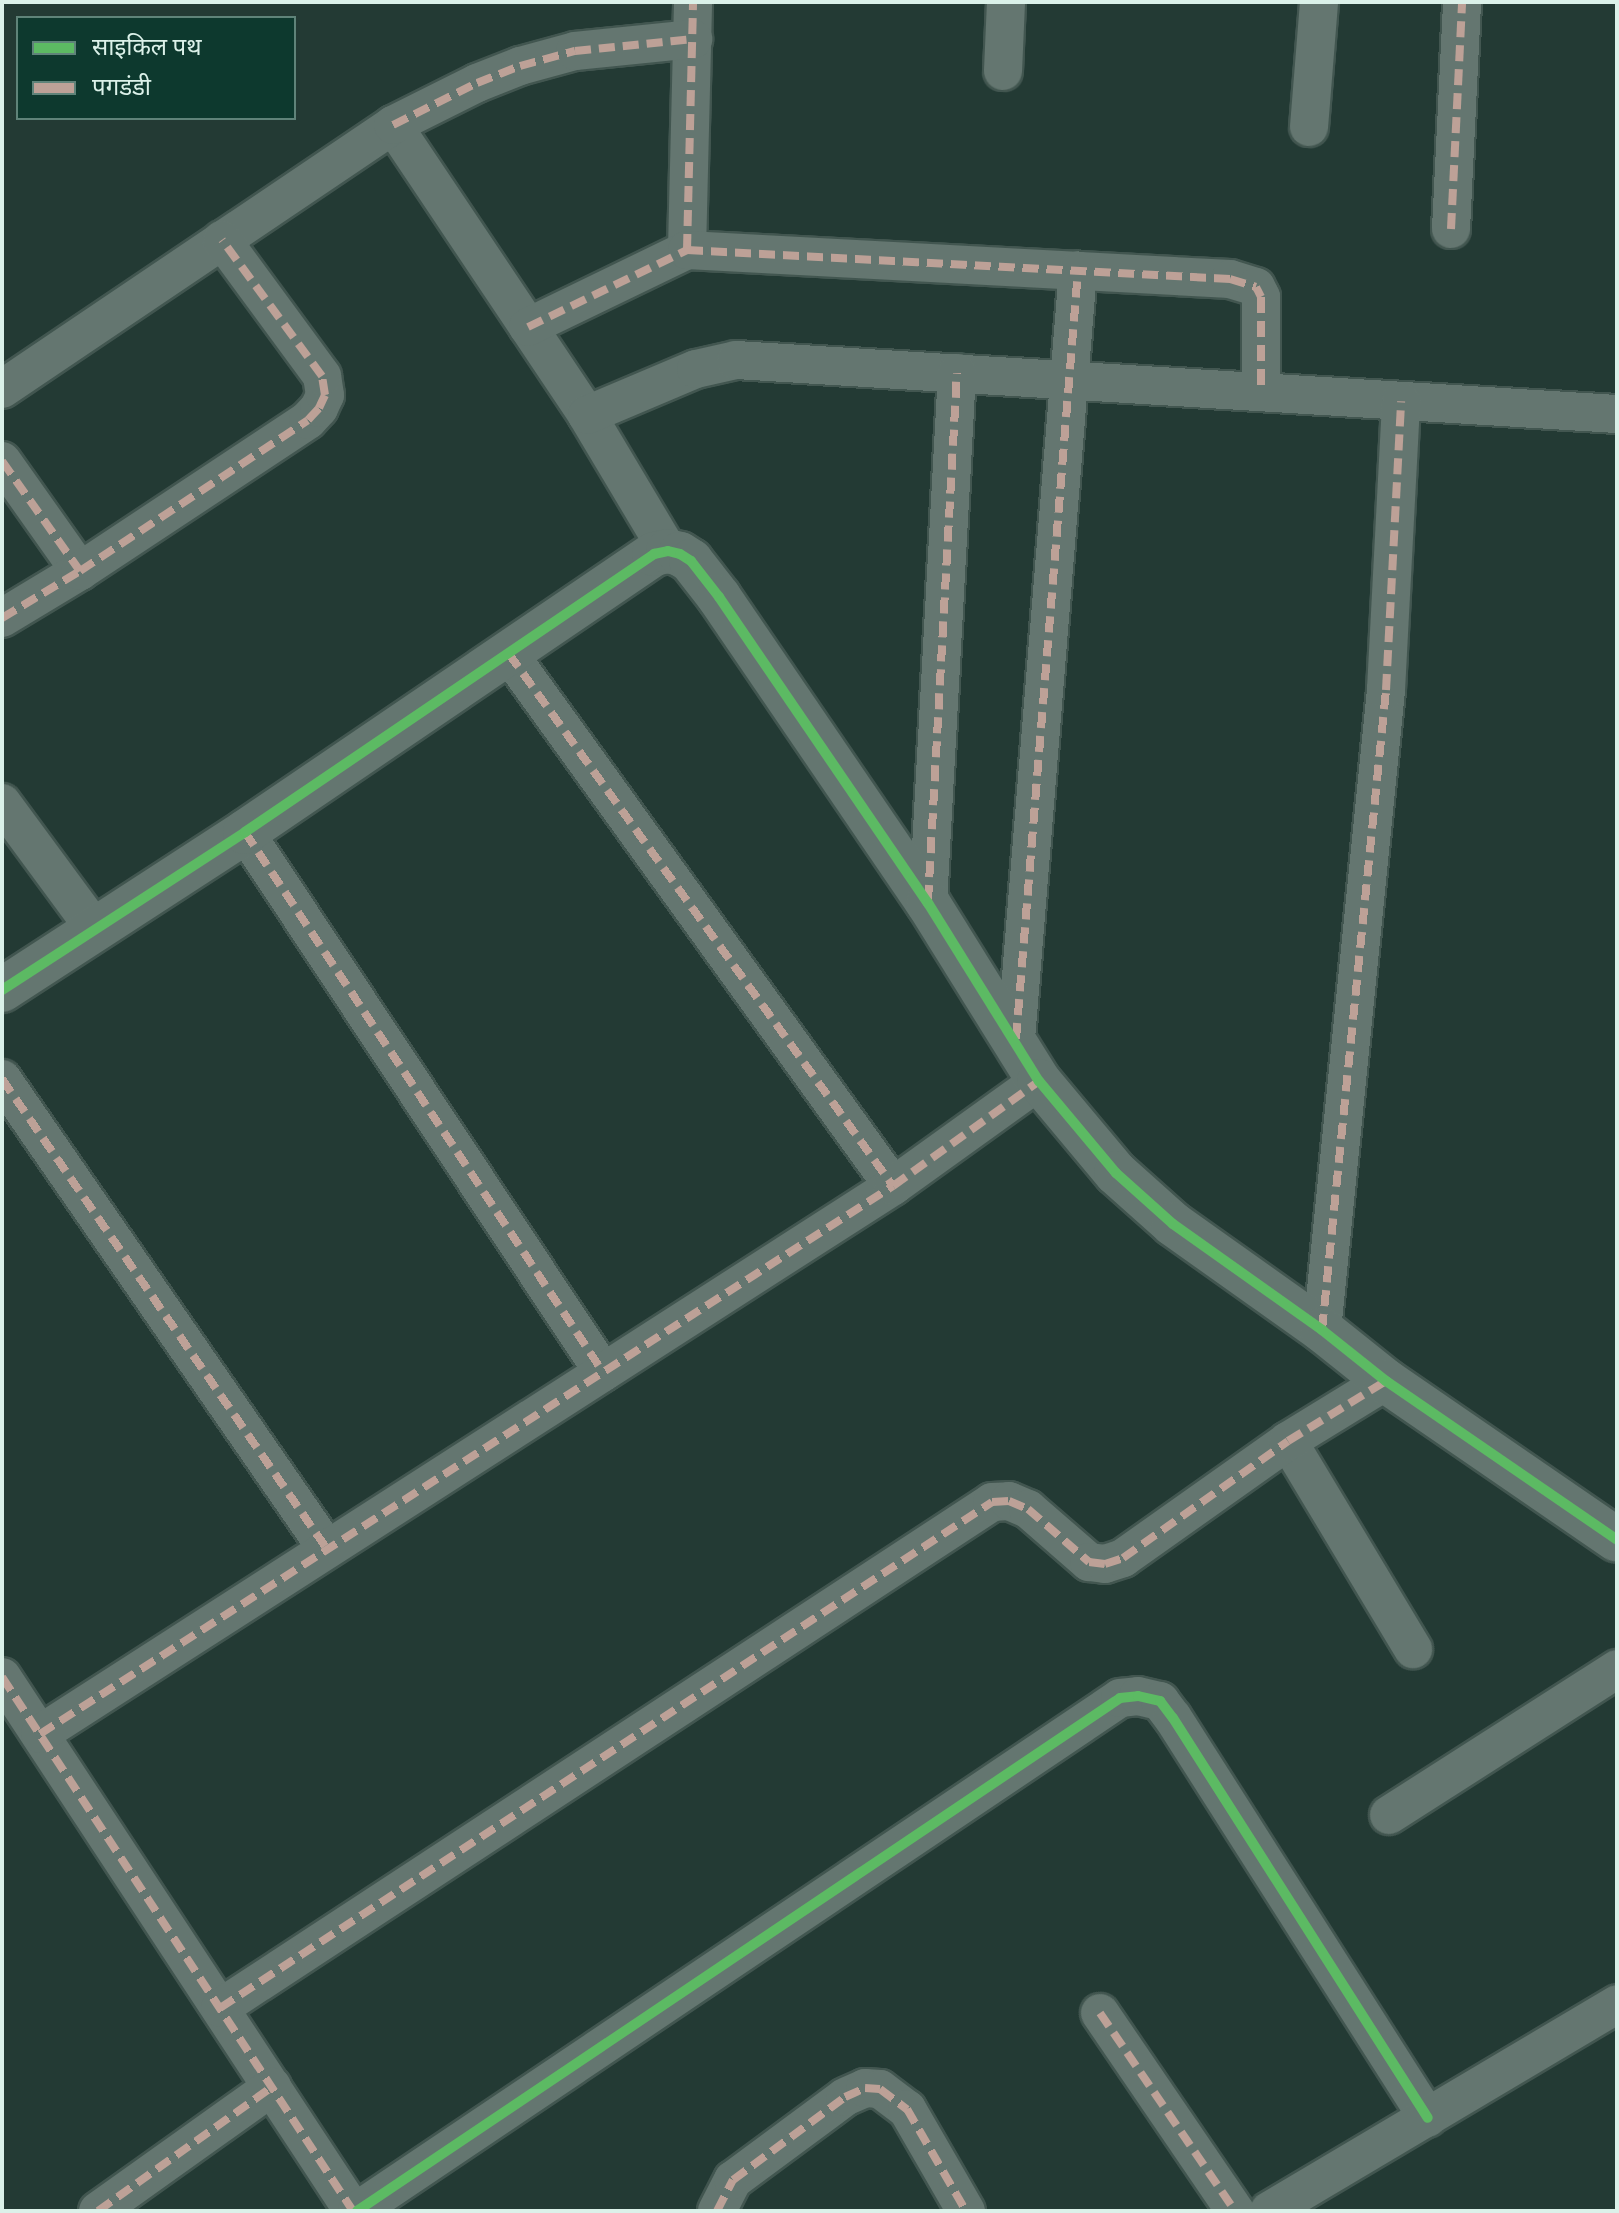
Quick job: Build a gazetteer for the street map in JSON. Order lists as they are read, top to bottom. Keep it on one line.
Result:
{"legend":["साइकिल पथ","पगडंडी"]}
